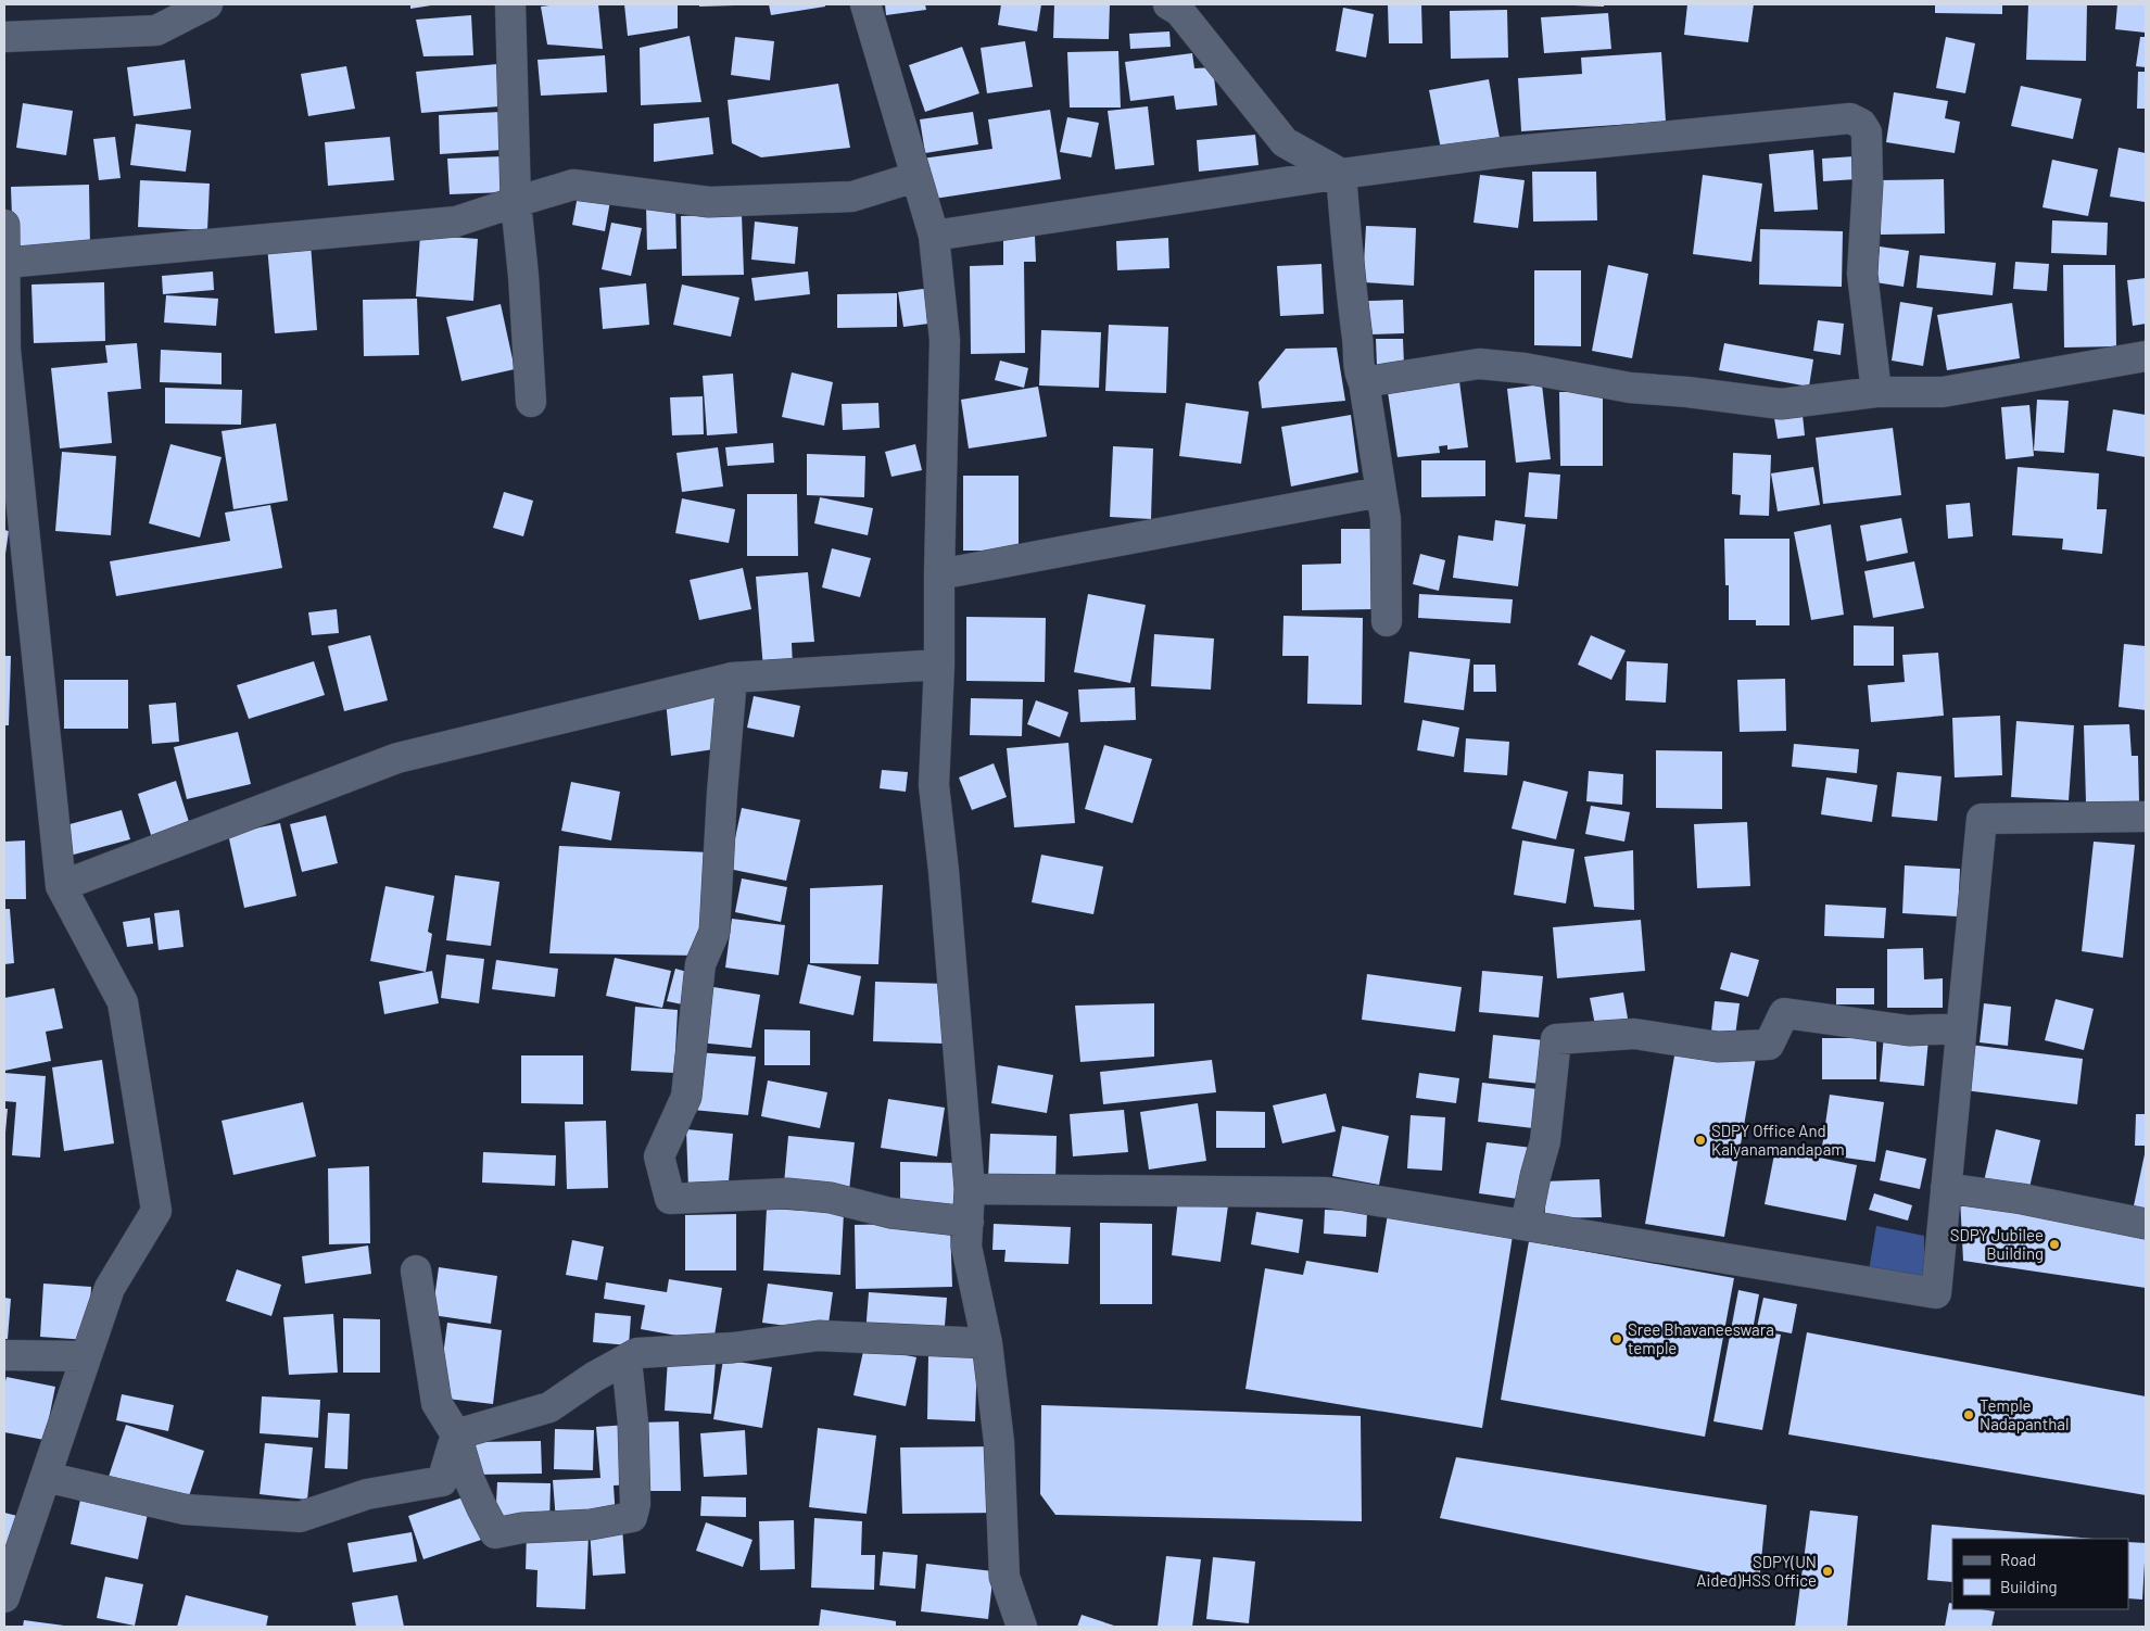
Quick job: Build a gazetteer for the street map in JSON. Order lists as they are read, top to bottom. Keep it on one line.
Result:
{"places":["SDPY Office And Kalyanamandapam","SDPY Jubilee Building","Sree Bhavaneeswara temple","Temple Nadapanthal","SDPY(UN Aided)HSS Office"],"legend":["Road","Building"]}
